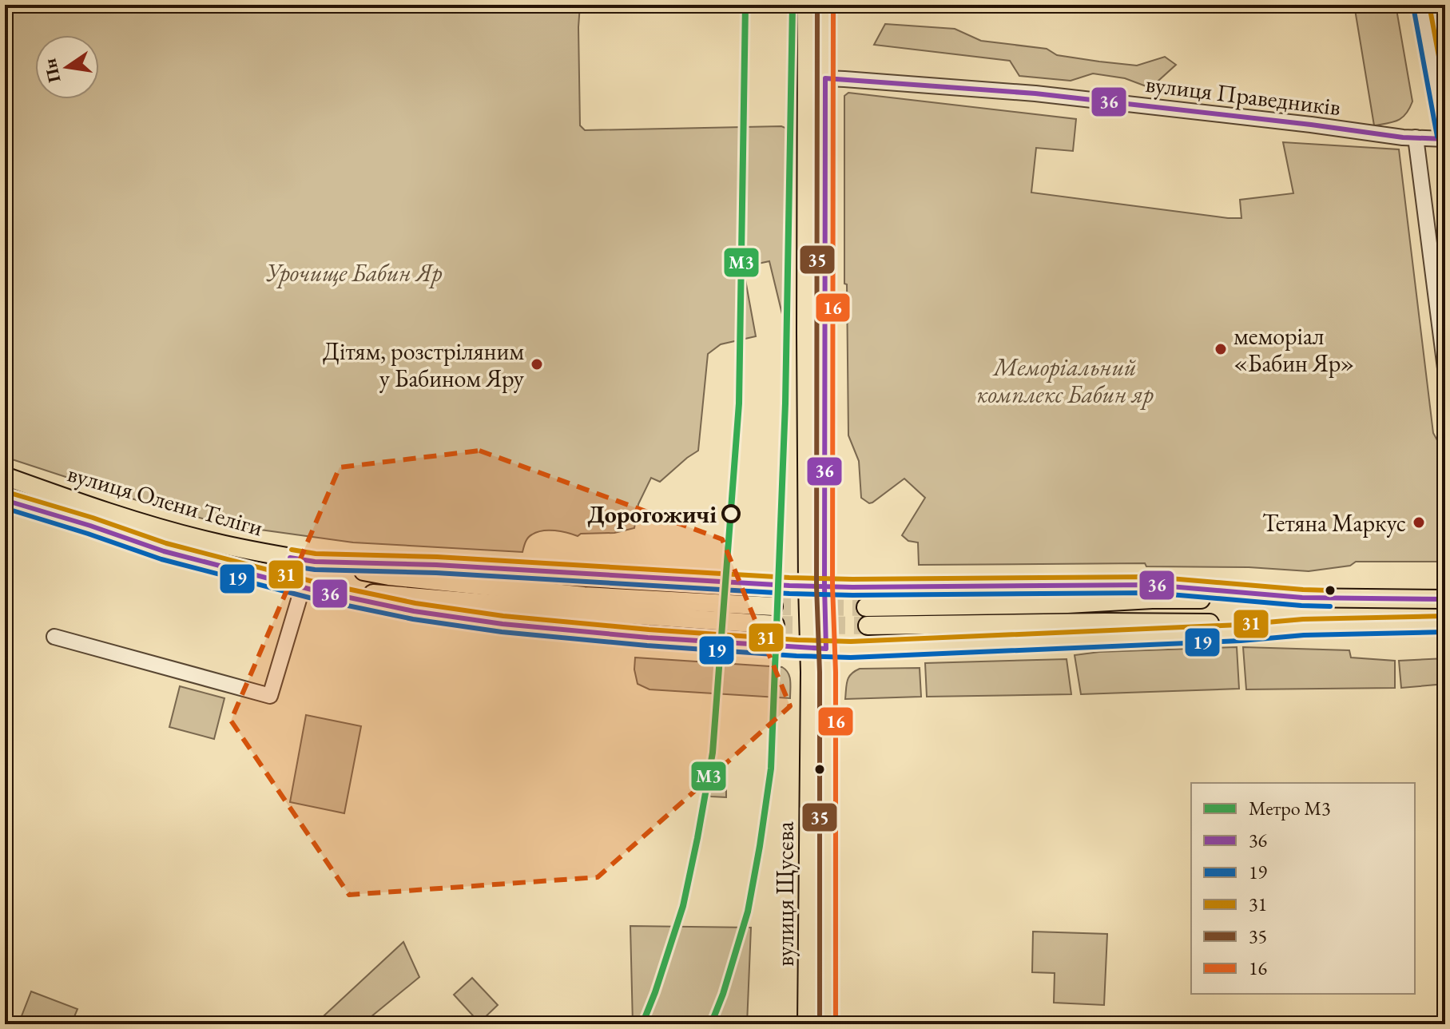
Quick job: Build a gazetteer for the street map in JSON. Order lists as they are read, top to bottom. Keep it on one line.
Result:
{"streets":{"main road":["вулиця Олени Теліги","вулиця Щусєва"],"street":["вулиця Праведників"]},"crossings":[["вулиця Олени Теліги","вулиця Щусєва"]],"parks":["Урочище Бабин Яр","Меморіальний комплекс Бабин яр"],"places":["меморіал «Бабин Яр»","Дітям, розстріляним у Бабином Яру","Дорогожичі","Тетяна Маркус"],"lines":["metro line M3","transit line 31","transit line 35","transit line 16","transit line 19","transit line 36"],"legend":["Метро M3","36","19","31","35","16"],"north":"left"}
